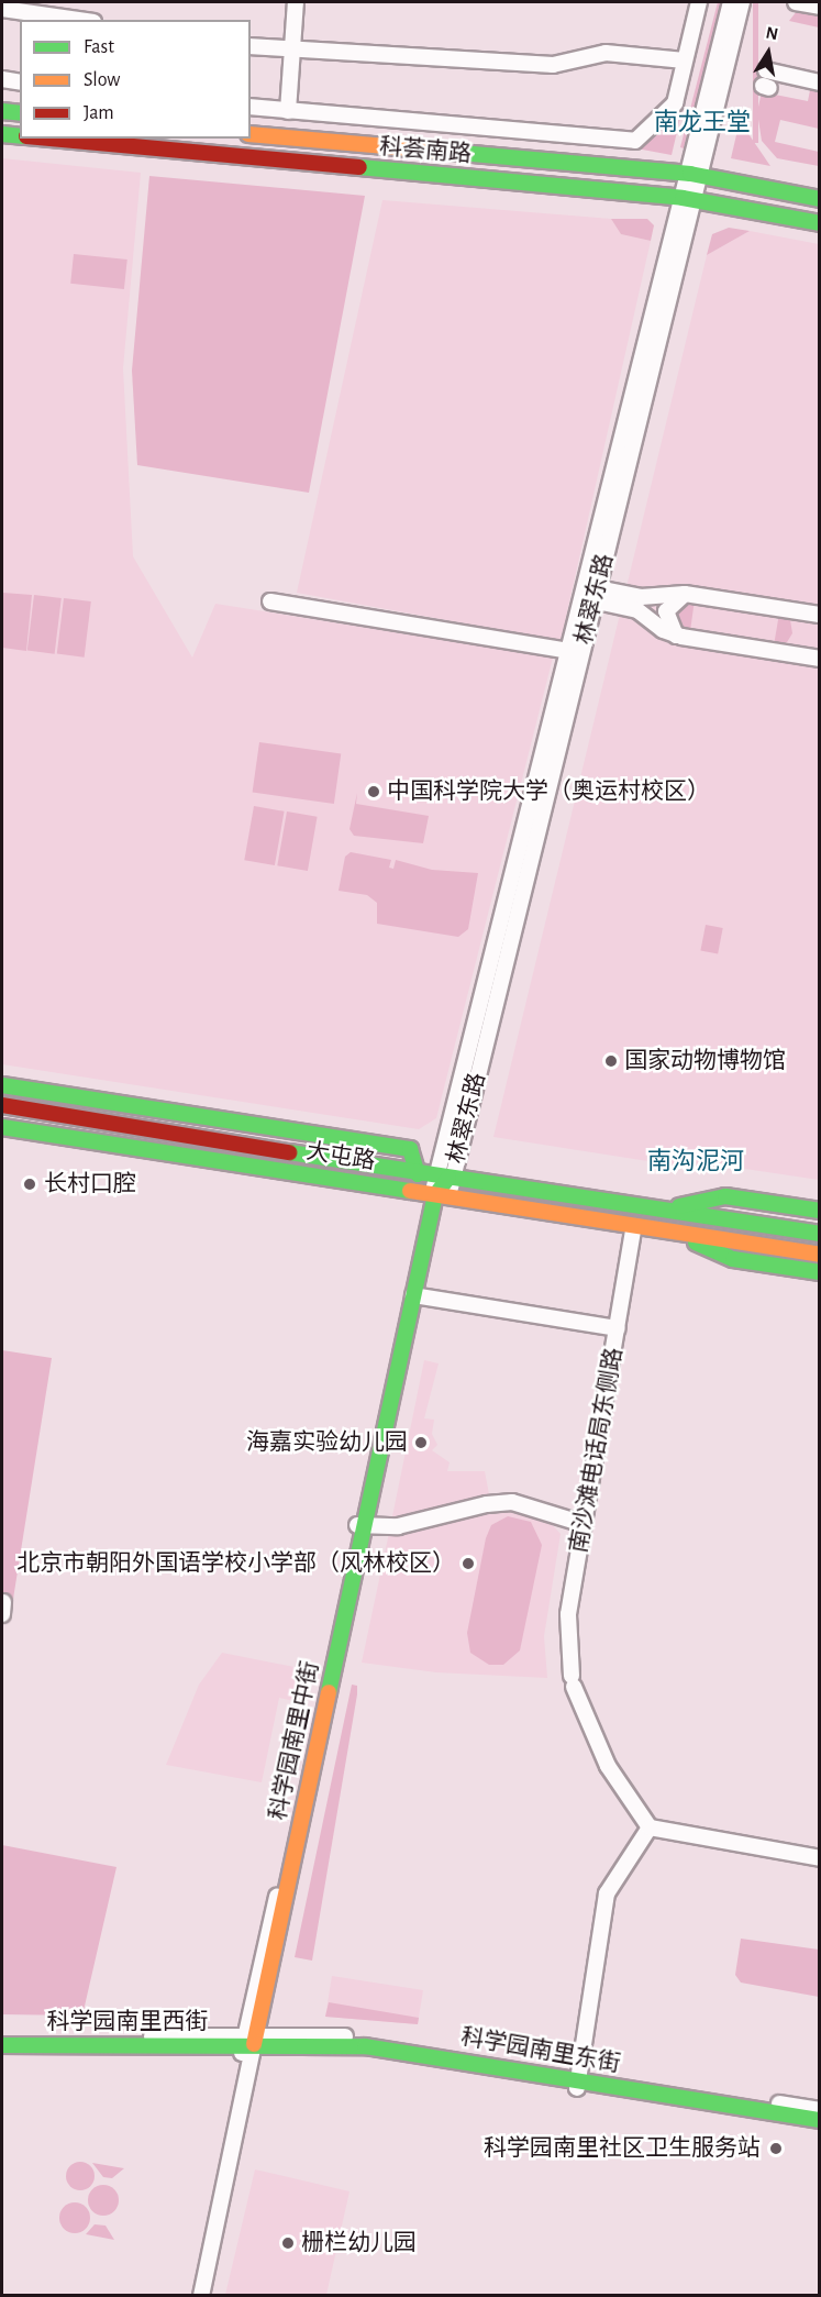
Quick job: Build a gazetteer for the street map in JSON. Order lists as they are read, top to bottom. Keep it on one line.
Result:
{"streets":{"street":["科荟南路","林翠东路","大屯路","南沙滩电话局东侧路","科学园南里中街","科学园南里西街","科学园南里东街"]},"crossings":[["科荟南路","林翠东路"],["林翠东路","大屯路"],["大屯路","南沙滩电话局东侧路"],["大屯路","科学园南里中街"],["科学园南里中街","科学园南里西街"],["科学园南里中街","科学园南里东街"],["科学园南里西街","科学园南里东街"]],"districts":["南龙王堂","南沟泥河"],"places":["中国科学院大学（奥运村校区）","国家动物博物馆","长村口腔","海嘉实验幼儿园","北京市朝阳外国语学校小学部（风林校区）","科学园南里社区卫生服务站","栅栏幼儿园"],"legend":["Fast","Slow","Jam"],"north":"top"}
